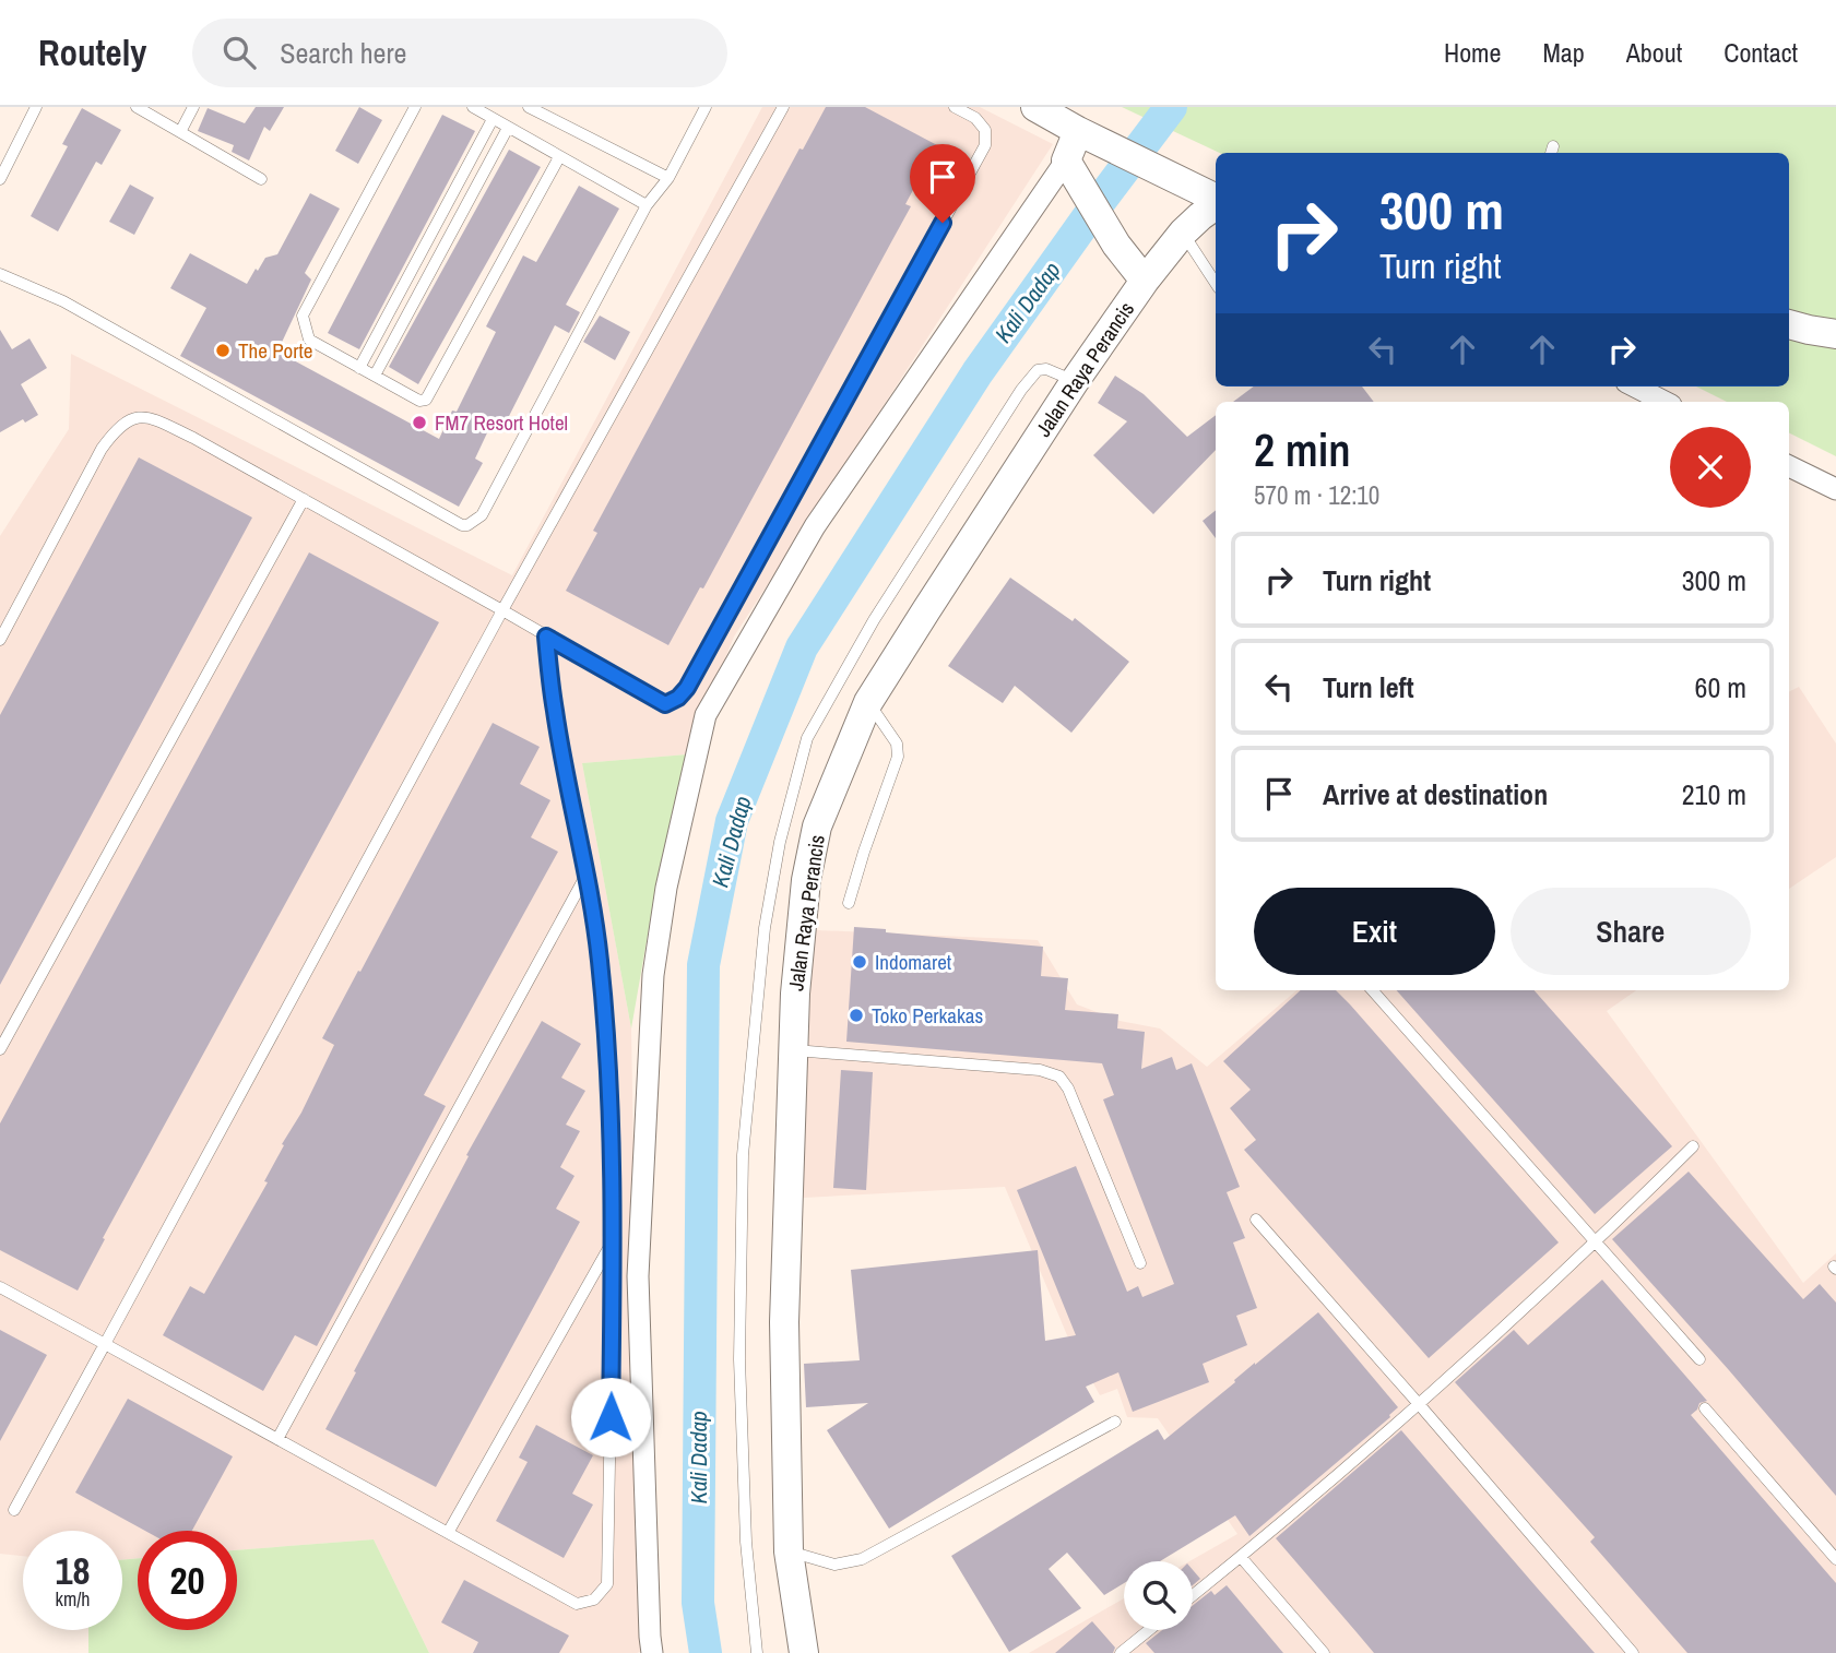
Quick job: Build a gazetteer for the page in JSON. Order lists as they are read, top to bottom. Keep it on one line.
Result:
{"streets":{"street":["Jalan Raya Perancis"]},"water":["Kali Dadap"],"places":["The Porte","FM7 Resort Hotel","Indomaret","Toko Perkakas"],"page":{"header":"Routely","search":"Search here","nav":["Home","Map","About","Contact"],"turn":["300 m","Turn right"],"heading":["2 min","570 m · 12:10"],"list":[{"name":"Turn right","value":"300 m"},{"name":"Turn left","value":"60 m"},{"name":"Arrive at destination","value":"210 m"}],"buttons":["Exit","Share"],"speed":"18 km/h","limit":"20"}}
